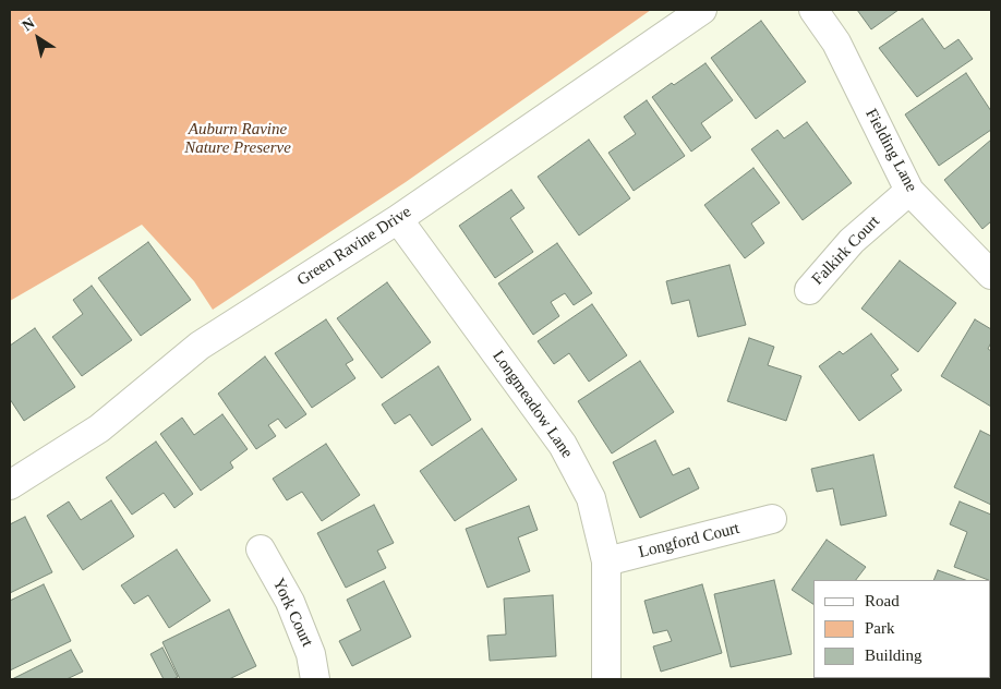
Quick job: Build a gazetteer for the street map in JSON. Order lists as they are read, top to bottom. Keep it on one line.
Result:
{"streets":{"street":["Fielding Lane","Green Ravine Drive","Falkirk Court","Longmeadow Lane","Longford Court","York Court"]},"crossings":[["Fielding Lane","Falkirk Court"],["Green Ravine Drive","Longmeadow Lane"],["Longmeadow Lane","Longford Court"]],"parks":["Auburn Ravine Nature Preserve"],"legend":["Road","Park","Building"],"north":"top left"}
